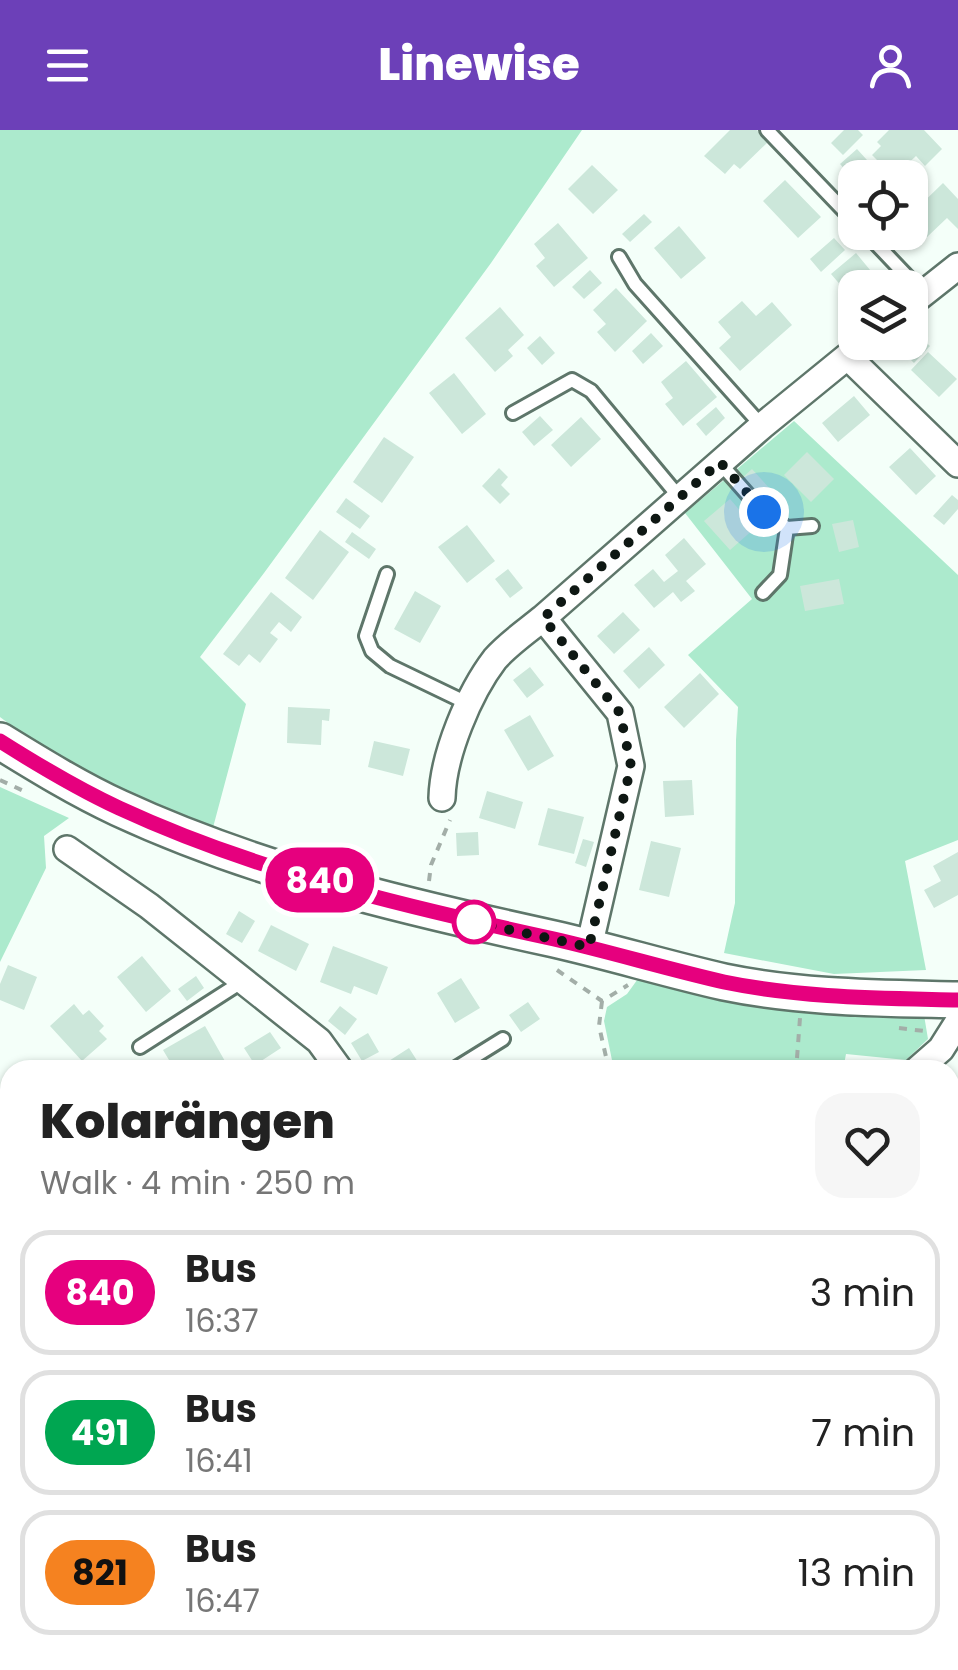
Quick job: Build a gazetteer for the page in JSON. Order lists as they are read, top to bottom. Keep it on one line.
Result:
{"lines":["bus line 840"],"page":{"header":"Linewise","on_map":"840","heading":["Kolarängen","Walk · 4 min · 250 m"],"list":[{"mark":"840","name":"Bus","note":"16:37","value":"3 min"},{"mark":"491","name":"Bus","note":"16:41","value":"7 min"},{"mark":"821","name":"Bus","note":"16:47","value":"13 min"}]}}
